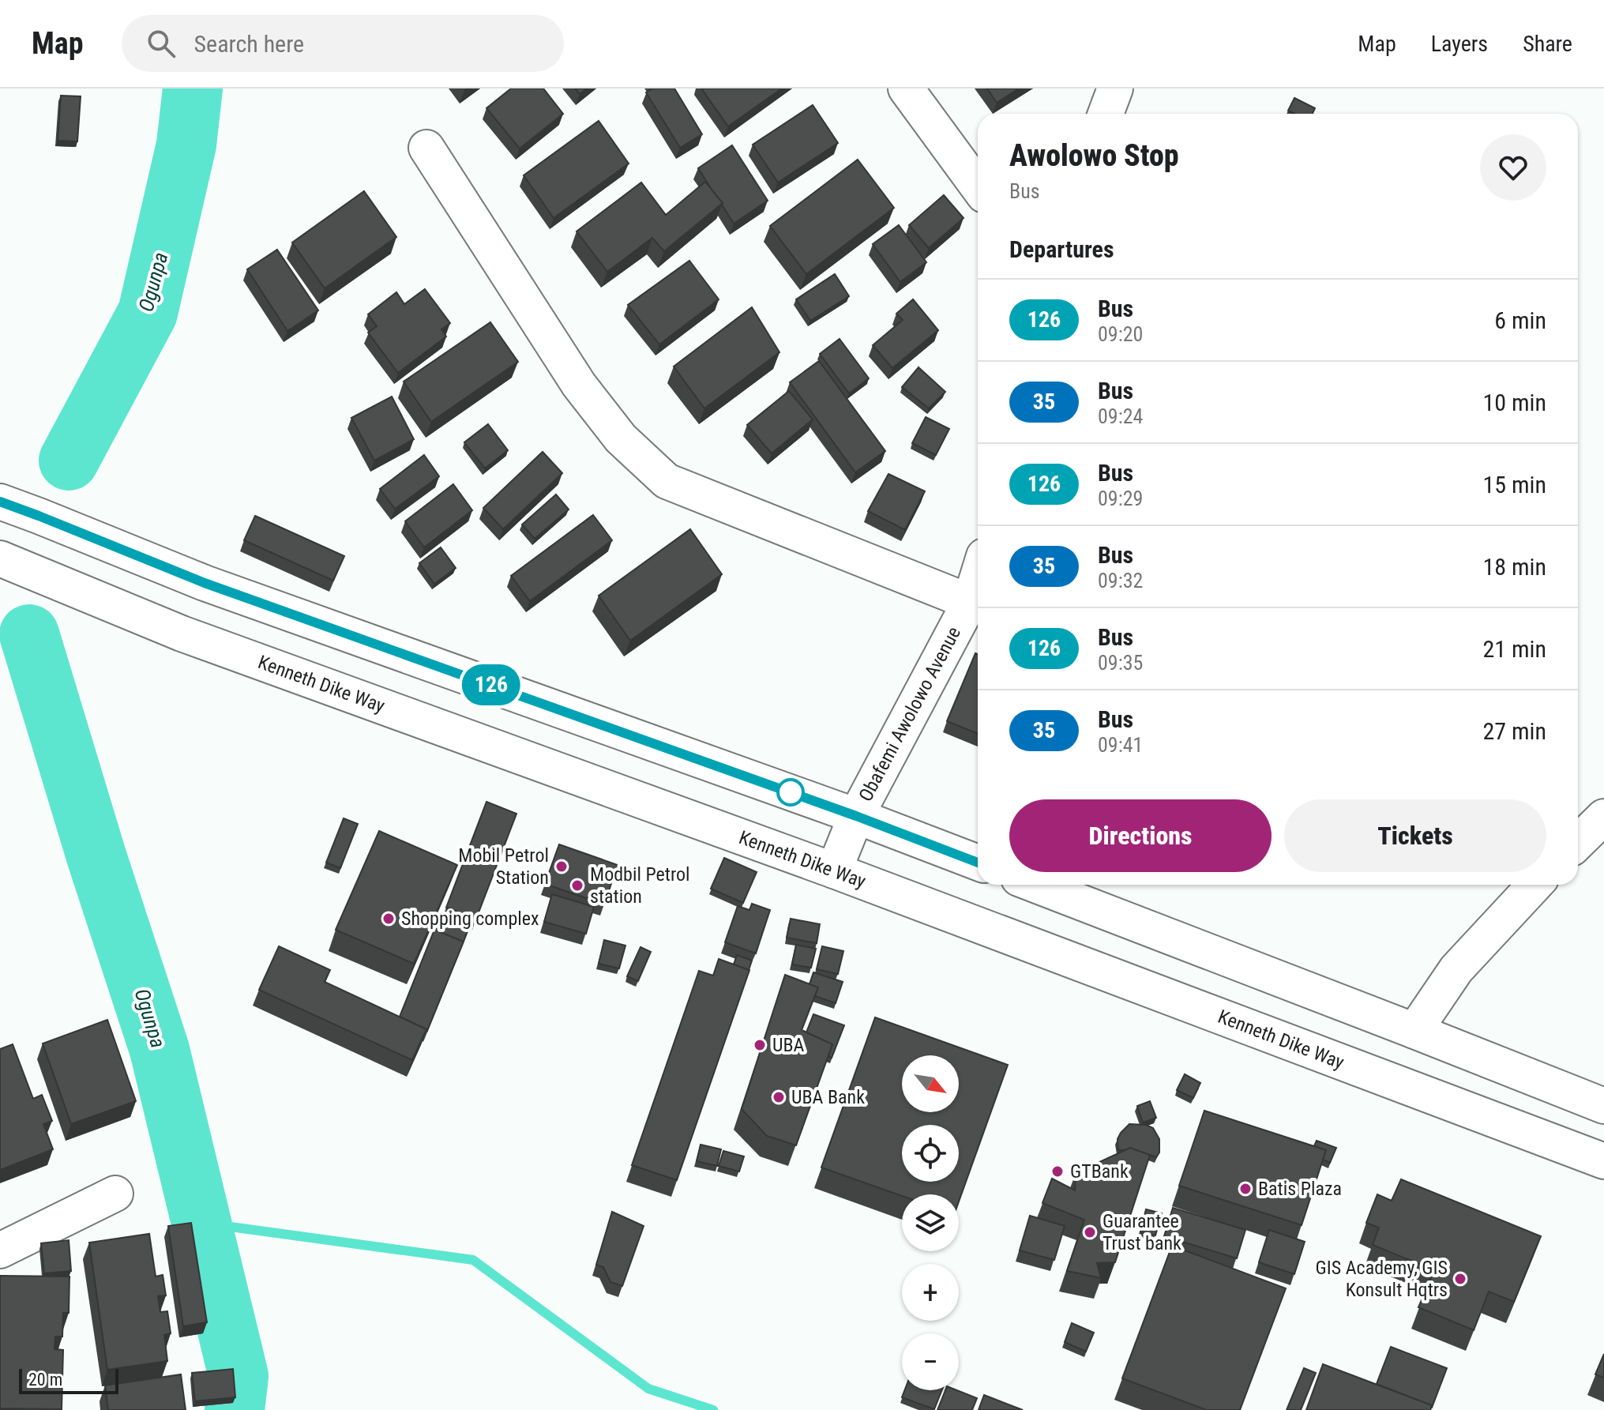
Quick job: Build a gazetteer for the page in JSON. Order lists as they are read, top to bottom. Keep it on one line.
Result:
{"streets":{"main road":["Kenneth Dike Way","Obafemi Awolowo Avenue"]},"crossings":[["Kenneth Dike Way","Obafemi Awolowo Avenue"]],"water":["Ogunpa"],"places":["Mobil Petrol Station","Modbil Petrol station","Shopping complex","UBA","UBA Bank","GTBank","Batis Plaza","Guarantee Trust bank","GIS Academy, GIS Konsult Hqtrs"],"lines":["bus line 126"],"scale_bar":"20 m","north":"bottom right","page":{"header":"Map","search":"Search here","nav":["Map","Layers","Share"],"on_map":"126","heading":[["Awolowo Stop","Bus"],"Departures"],"list":[{"mark":"126","name":"Bus","note":"09:20","value":"6 min"},{"mark":"35","name":"Bus","note":"09:24","value":"10 min"},{"mark":"126","name":"Bus","note":"09:29","value":"15 min"},{"mark":"35","name":"Bus","note":"09:32","value":"18 min"},{"mark":"126","name":"Bus","note":"09:35","value":"21 min"},{"mark":"35","name":"Bus","note":"09:41","value":"27 min"}],"buttons":["Directions","Tickets"],"map_buttons":["+","−"],"scale":"20 m"}}
